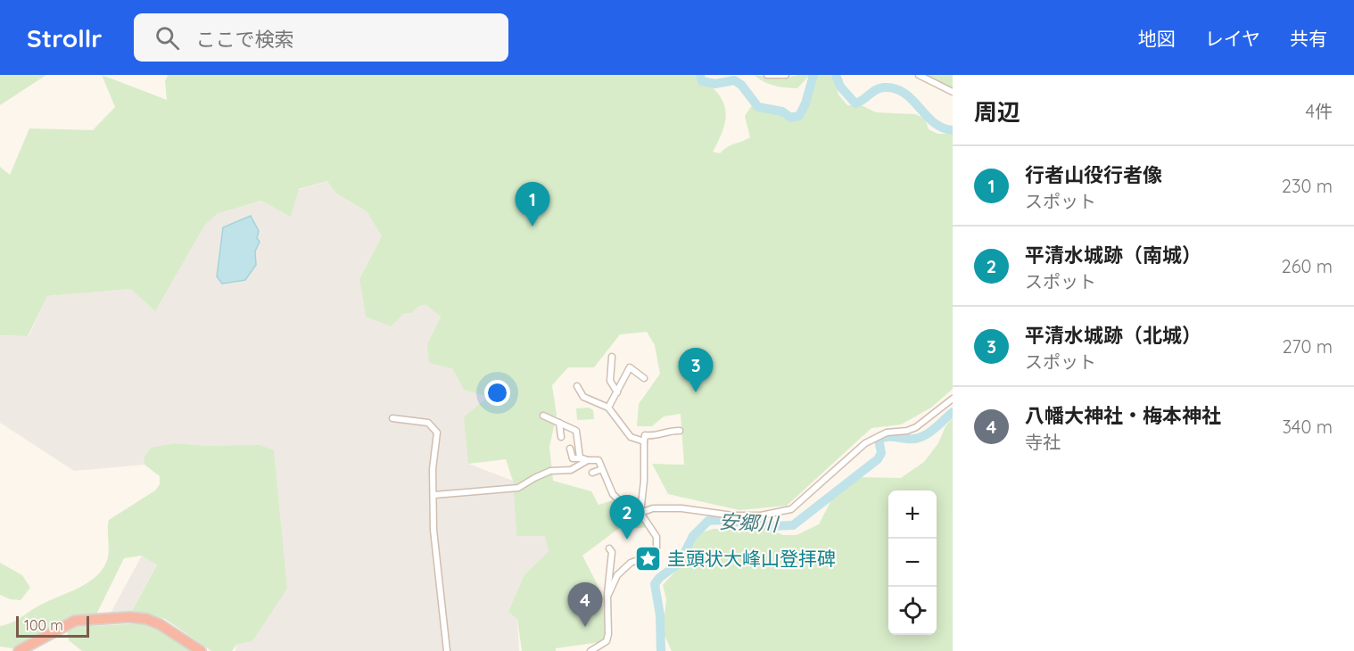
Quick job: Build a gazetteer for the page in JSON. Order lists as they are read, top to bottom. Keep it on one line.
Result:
{"water":["安郷川"],"places":{"place":["圭頭状大峰山登拝碑"]},"scale_bar":"100 m","page":{"header":"Strollr","search":"ここで検索","nav":["地図","レイヤ","共有"],"heading":["周辺","4件"],"list":[{"mark":"1","name":"行者山役行者像","note":"スポット","value":"230 m"},{"mark":"2","name":"平清水城跡（南城）","note":"スポット","value":"260 m"},{"mark":"3","name":"平清水城跡（北城）","note":"スポット","value":"270 m"},{"mark":"4","name":"八幡大神社・梅本神社","note":"寺社","value":"340 m"}],"pins":["1","3","2","4"],"map_buttons":["+","−"],"scale":"100 m"}}
